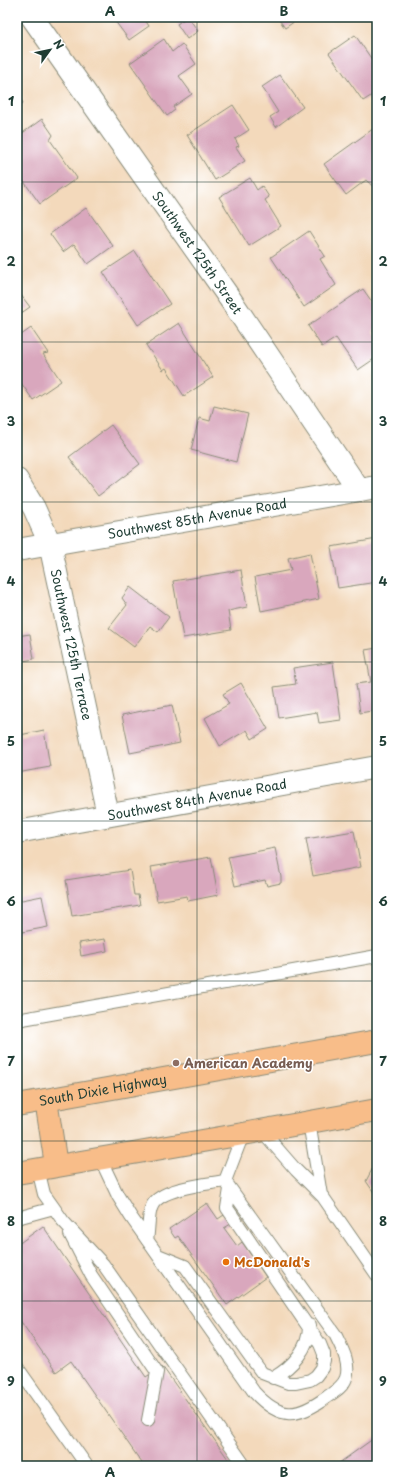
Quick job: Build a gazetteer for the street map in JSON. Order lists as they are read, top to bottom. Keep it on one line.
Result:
{"streets":{"highway":["South Dixie Highway"],"street":["Southwest 125th Street","Southwest 85th Avenue Road","Southwest 125th Terrace","Southwest 84th Avenue Road"]},"crossings":[["Southwest 125th Street","Southwest 85th Avenue Road"],["Southwest 85th Avenue Road","Southwest 125th Terrace"],["Southwest 125th Terrace","Southwest 84th Avenue Road"]],"places":["American Academy","McDonald's"],"north":"top right","grid":{"columns":["A","B"],"rows":["1","2","3","4","5","6","7","8","9"]}}
